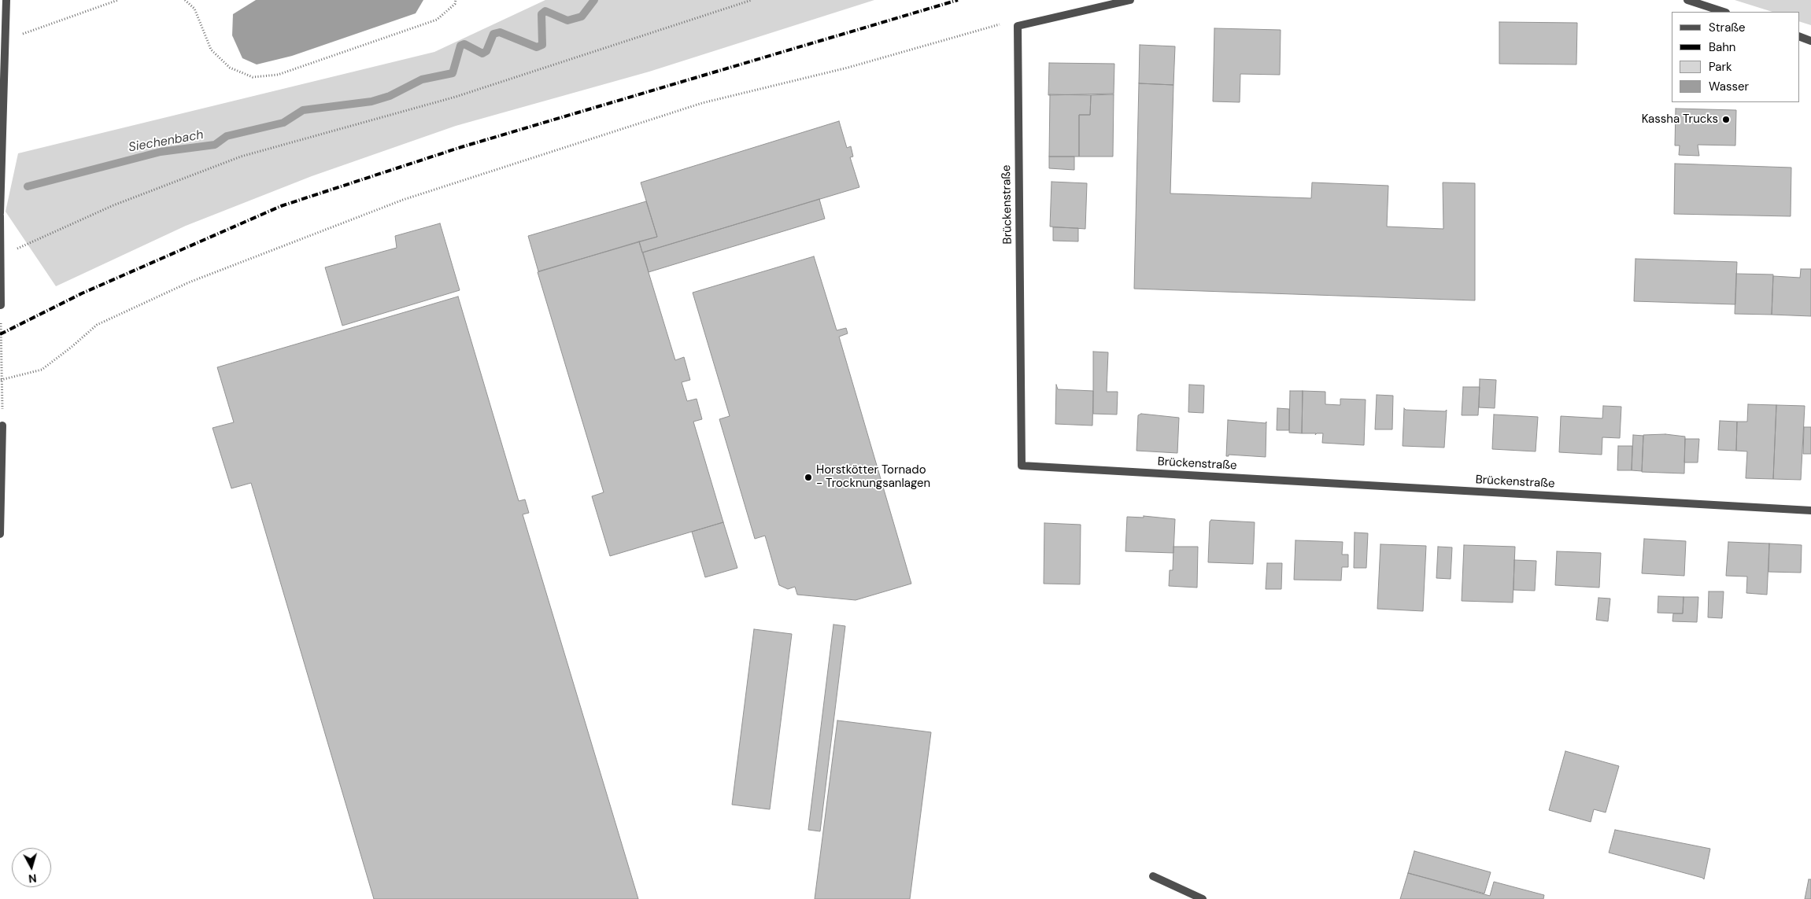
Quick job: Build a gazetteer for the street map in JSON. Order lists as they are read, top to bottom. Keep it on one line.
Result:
{"streets":{"street":["Brückenstraße"]},"water":["Siechenbach"],"places":["Kassha Trucks","Horstkötter Tornado - Trocknungsanlagen"],"legend":["Straße","Bahn","Park","Wasser"],"north":"bottom"}
